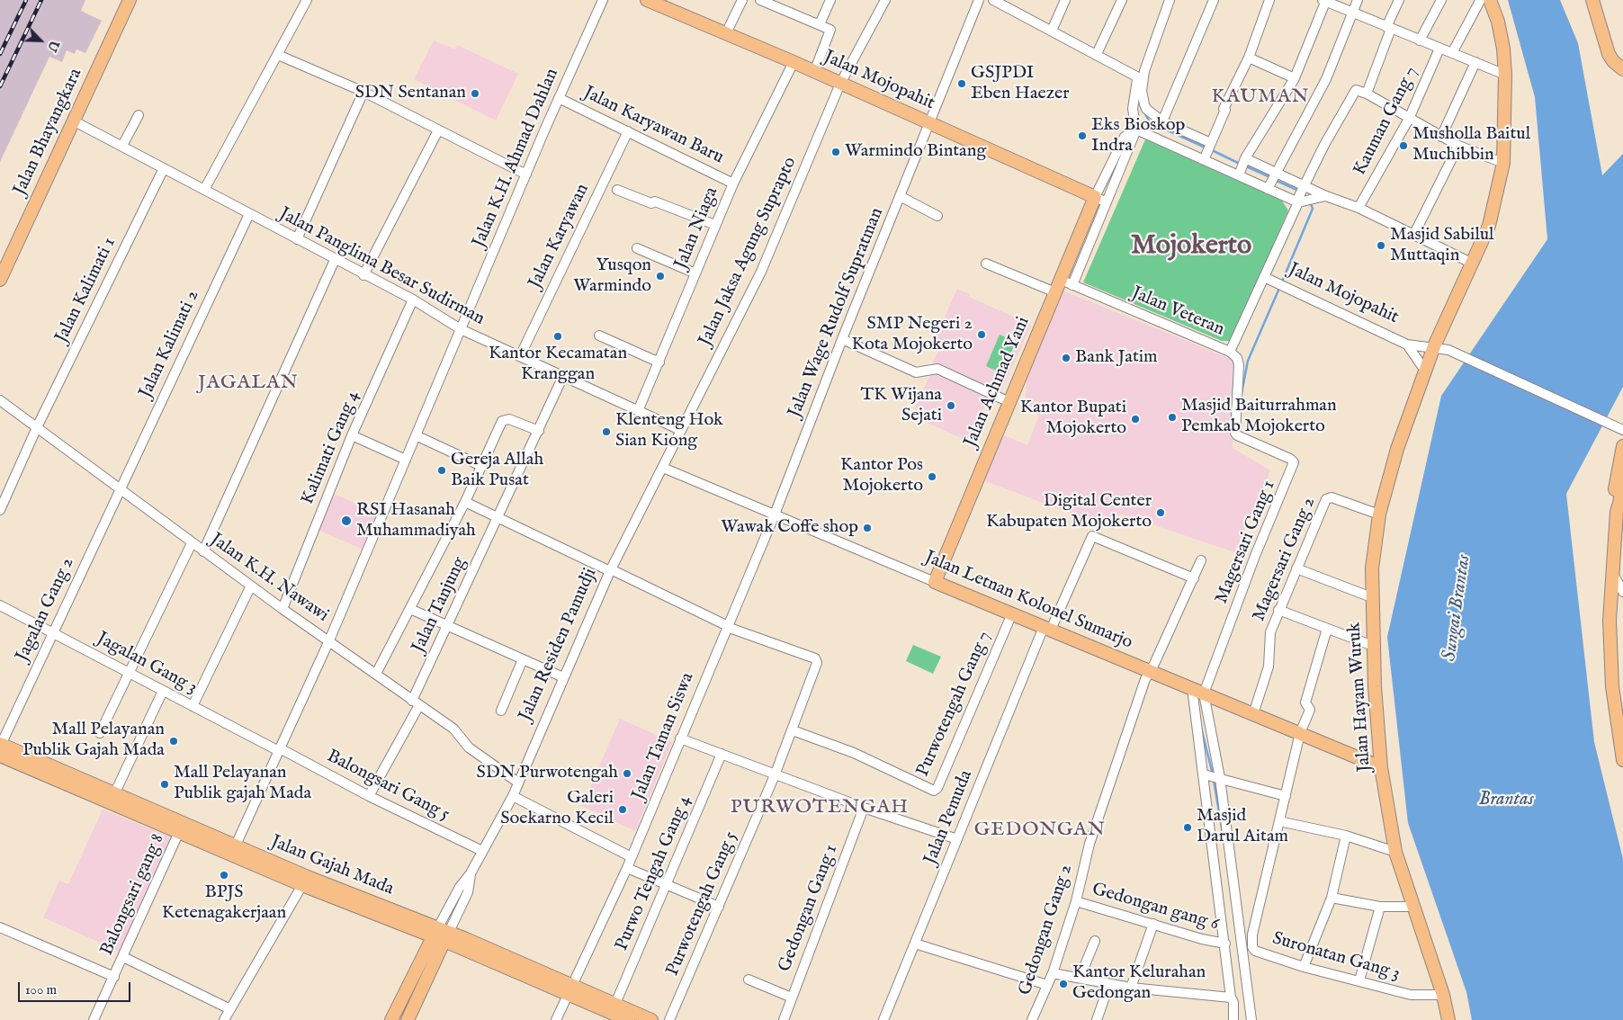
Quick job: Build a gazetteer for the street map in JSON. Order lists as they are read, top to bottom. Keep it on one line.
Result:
{"streets":{"main road":["Jalan Mojopahit","Jalan Bhayangkara","Jalan Achmad Yani","Jalan Letnan Kolonel Sumarjo","Jalan Hayam Wuruk","Jalan Gajah Mada"],"street":["Kauman Gang 7","Jalan Karyawan Baru","Jalan K.H. Ahmad Dahlan","Jalan Niaga","Jalan Karyawan","Jalan Jaksa Agung Suprapto","Jalan Panglima Besar Sudirman","Jalan Kalimati 1","Jalan Veteran","Jalan Wage Rudolf Supratman","Jalan Kalimati 2","Kalimati Gang 4","Magersari Gang 1","Magersari Gang 2","Jalan K.H. Nawawi","Jalan Tanjung","Jagalan Gang 2","Jalan Residen Pamudji","Jagalan Gang 3","Purwotengah Gang 7","Jalan Taman Siswa","Balongsari Gang 5","Jalan Pemuda","Purwo Tengah Gang 4","Balongsari gang 8","Purwotengah Gang 5","Gedongan gang 6","Gedongan Gang 1","Gedongan Gang 2","Suronatan Gang 3"]},"crossings":[["Jalan Mojopahit","Jalan Niaga"],["Jalan Mojopahit","Jalan Jaksa Agung Suprapto"],["Jalan Mojopahit","Jalan Veteran"],["Jalan Mojopahit","Jalan Wage Rudolf Supratman"],["Jalan Mojopahit","Jalan Achmad Yani"],["Jalan Mojopahit","Jalan Hayam Wuruk"],["Jalan Karyawan Baru","Jalan K.H. Ahmad Dahlan"],["Jalan Karyawan Baru","Jalan Niaga"],["Jalan Karyawan Baru","Jalan Karyawan"],["Jalan Bhayangkara","Jalan Panglima Besar Sudirman"],["Jalan K.H. Ahmad Dahlan","Jalan Panglima Besar Sudirman"],["Jalan K.H. Ahmad Dahlan","Jalan K.H. Nawawi"],["Jalan K.H. Ahmad Dahlan","Jagalan Gang 3"],["Jalan K.H. Ahmad Dahlan","Balongsari Gang 5"],["Jalan K.H. Ahmad Dahlan","Jalan Gajah Mada"],["Jalan Niaga","Jalan Panglima Besar Sudirman"],["Jalan Karyawan","Jalan Panglima Besar Sudirman"],["Jalan Jaksa Agung Suprapto","Jalan Panglima Besar Sudirman"],["Jalan Jaksa Agung Suprapto","Jalan Residen Pamudji"],["Jalan Panglima Besar Sudirman","Jalan Kalimati 1"],["Jalan Panglima Besar Sudirman","Jalan Kalimati 2"],["Jalan Panglima Besar Sudirman","Kalimati Gang 4"],["Jalan Panglima Besar Sudirman","Jalan Tanjung"],["Jalan Panglima Besar Sudirman","Jalan Residen Pamudji"],["Jalan Kalimati 1","Jalan K.H. Nawawi"],["Jalan Veteran","Jalan Achmad Yani"],["Jalan Veteran","Magersari Gang 1"],["Jalan Wage Rudolf Supratman","Jalan Letnan Kolonel Sumarjo"],["Jalan Wage Rudolf Supratman","Jalan Taman Siswa"],["Jalan Kalimati 2","Jalan K.H. Nawawi"],["Jalan Kalimati 2","Jagalan Gang 2"],["Jalan Achmad Yani","Jalan Letnan Kolonel Sumarjo"],["Kalimati Gang 4","Jalan K.H. Nawawi"],["Magersari Gang 1","Jalan Letnan Kolonel Sumarjo"],["Magersari Gang 2","Jalan Letnan Kolonel Sumarjo"],["Magersari Gang 2","Jalan Hayam Wuruk"],["Jalan K.H. Nawawi","Jalan Tanjung"],["Jalan K.H. Nawawi","Jagalan Gang 2"],["Jalan K.H. Nawawi","Jalan Residen Pamudji"],["Jalan Letnan Kolonel Sumarjo","Jalan Residen Pamudji"],["Jalan Letnan Kolonel Sumarjo","Jalan Hayam Wuruk"],["Jalan Letnan Kolonel Sumarjo","Purwotengah Gang 7"],["Jalan Letnan Kolonel Sumarjo","Jalan Taman Siswa"],["Jalan Letnan Kolonel Sumarjo","Jalan Pemuda"],["Jalan Letnan Kolonel Sumarjo","Gedongan Gang 2"],["Jalan Letnan Kolonel Sumarjo","Suronatan Gang 3"],["Jalan Tanjung","Balongsari Gang 5"],["Jagalan Gang 2","Jagalan Gang 3"],["Jagalan Gang 2","Jalan Gajah Mada"],["Jalan Residen Pamudji","Balongsari Gang 5"],["Jalan Residen Pamudji","Jalan Gajah Mada"],["Jagalan Gang 3","Balongsari Gang 5"],["Jalan Hayam Wuruk","Suronatan Gang 3"],["Purwotengah Gang 7","Purwotengah Gang 5"],["Jalan Taman Siswa","Jalan Gajah Mada"],["Jalan Taman Siswa","Purwotengah Gang 5"],["Jalan Pemuda","Gedongan Gang 2"],["Jalan Gajah Mada","Purwo Tengah Gang 4"],["Jalan Gajah Mada","Balongsari gang 8"],["Gedongan gang 6","Gedongan Gang 2"]],"districts":["KAUMAN","Mojokerto","JAGALAN","PURWOTENGAH","GEDONGAN"],"water":["Sungai Brantas","Brantas"],"places":["GSJPDI Eben Haezer","SDN Sentanan","Eks Bioskop Indra","Musholla Baitul Muchibbin","Warmindo Bintang","Masjid Sabilul Muttaqin","Yusqon Warmindo","SMP Negeri 2 Kota Mojokerto","Kantor Kecamatan Kranggan","Bank Jatim","TK Wijana Sejati","Masjid Baiturrahman Pemkab Mojokerto","Kantor Bupati Mojokerto","Klenteng Hok Sian Kiong","Gereja Allah Baik Pusat","Kantor Pos Mojokerto","Digital Center Kabupaten Mojokerto","RSI Hasanah Muhammadiyah","Wawak Coffe shop","Mall Pelayanan Publik Gajah Mada","SDN Purwotengah","Mall Pelayanan Publik gajah Mada","Galeri Soekarno Kecil","Masjid Darul Aitam","BPJS Ketenagakerjaan","Kantor Kelurahan Gedongan"],"scale_bar":"100 m","north":"bottom right"}
